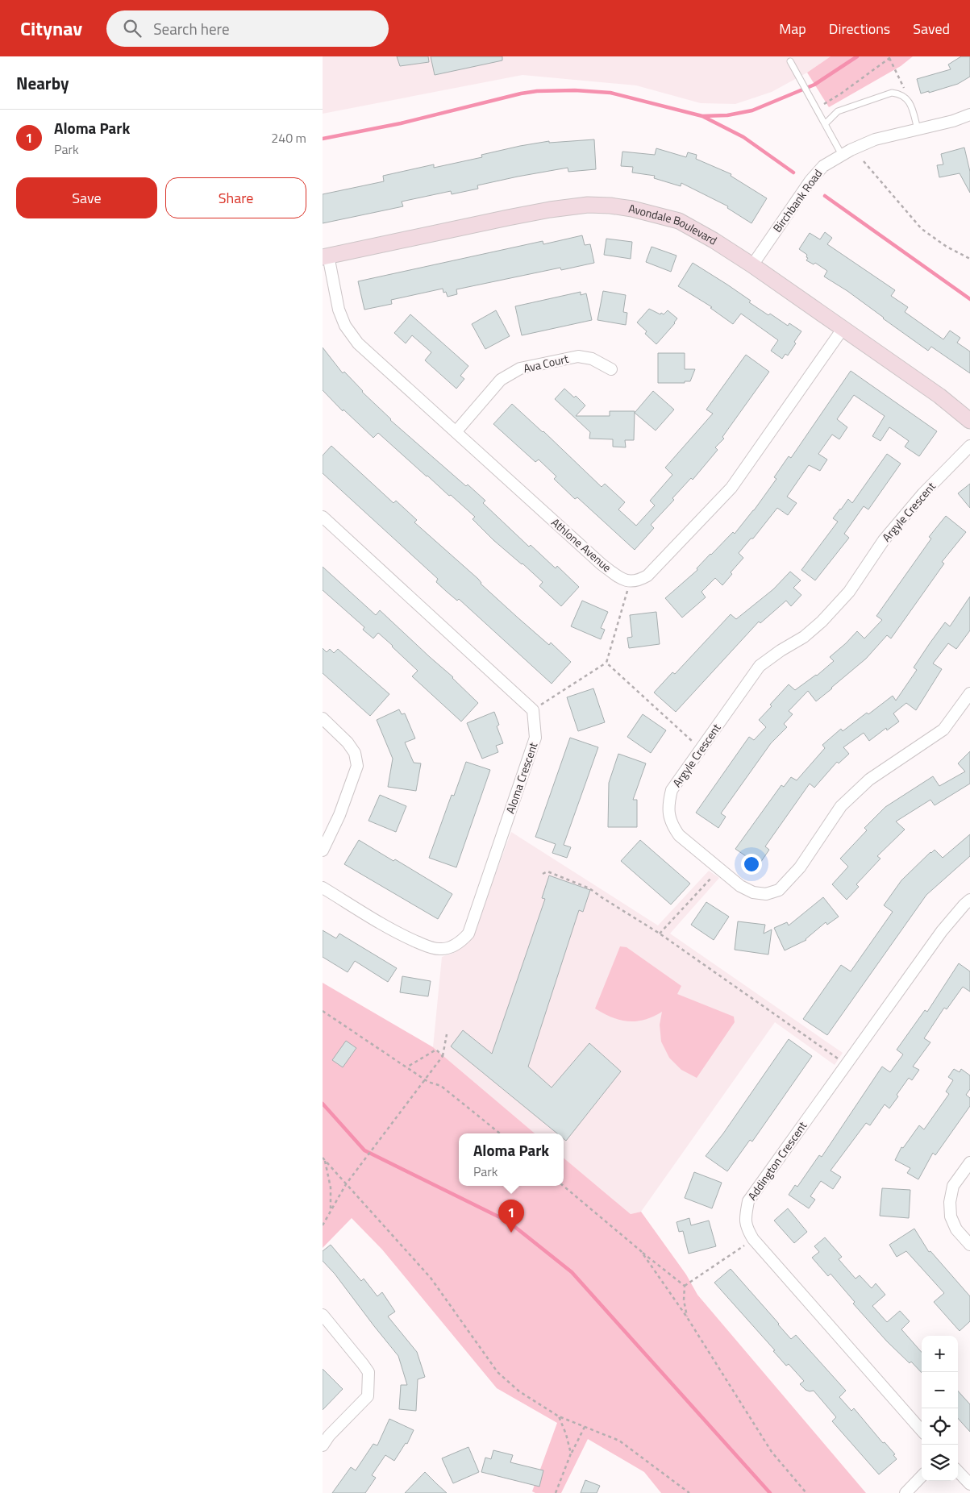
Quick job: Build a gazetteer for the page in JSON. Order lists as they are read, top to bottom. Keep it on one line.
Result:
{"streets":{"street":["Birchbank Road","Avondale Boulevard","Ava Court","Argyle Crescent","Athlone Avenue","Aloma Crescent","Addington Crescent"]},"crossings":[["Birchbank Road","Avondale Boulevard"],["Avondale Boulevard","Athlone Avenue"],["Ava Court","Athlone Avenue"]],"page":{"header":"Citynav","search":"Search here","nav":["Map","Directions","Saved"],"heading":"Nearby","list":[{"mark":"1","name":"Aloma Park","note":"Park","value":"240 m"}],"buttons":["Save","Share"],"popup":["Aloma Park","Park"],"pins":"1","map_buttons":["+","−"]}}
